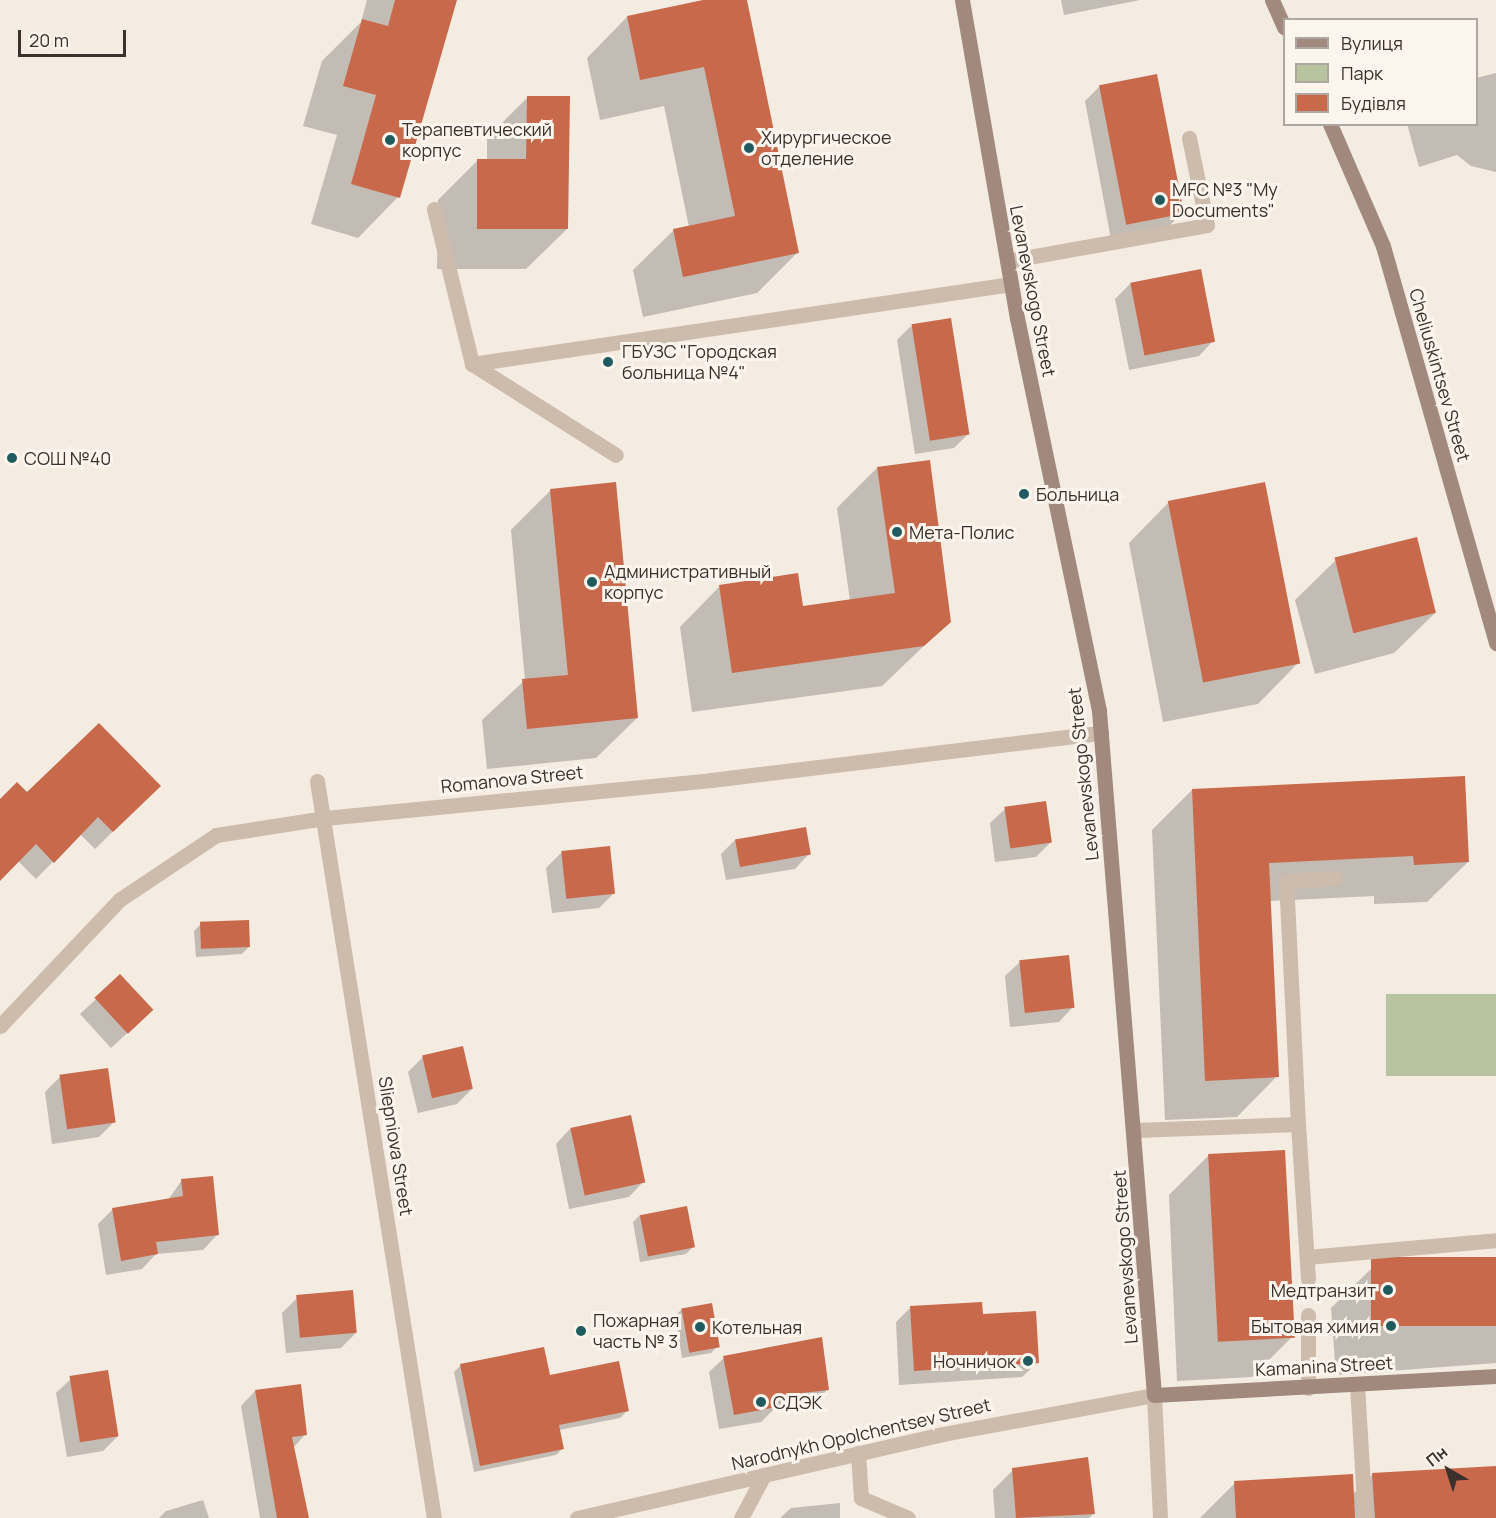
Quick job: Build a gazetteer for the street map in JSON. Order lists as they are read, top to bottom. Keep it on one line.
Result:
{"streets":{"main road":["Levanevskogo Street","Cheliuskintsev Street","Kamanina Street"],"street":["Romanova Street","Sliepniova Street","Narodnykh Opolchentsev Street"]},"crossings":[["Levanevskogo Street","Romanova Street"],["Levanevskogo Street","Kamanina Street"],["Levanevskogo Street","Narodnykh Opolchentsev Street"],["Romanova Street","Sliepniova Street"],["Kamanina Street","Narodnykh Opolchentsev Street"]],"places":["Терапевтический корпус","Хирургическое отделение","MFC №3 \"My Documents\"","ГБУЗС \"Городская больница №4\"","СОШ №40","Больница","Мета-Полис","Административный корпус","Медтранзит","Бытовая химия","Котельная","Пожарная часть № 3","Ночничок","СДЭК"],"legend":["Вулиця","Парк","Будівля"],"scale_bar":"20 m","north":"top left"}
